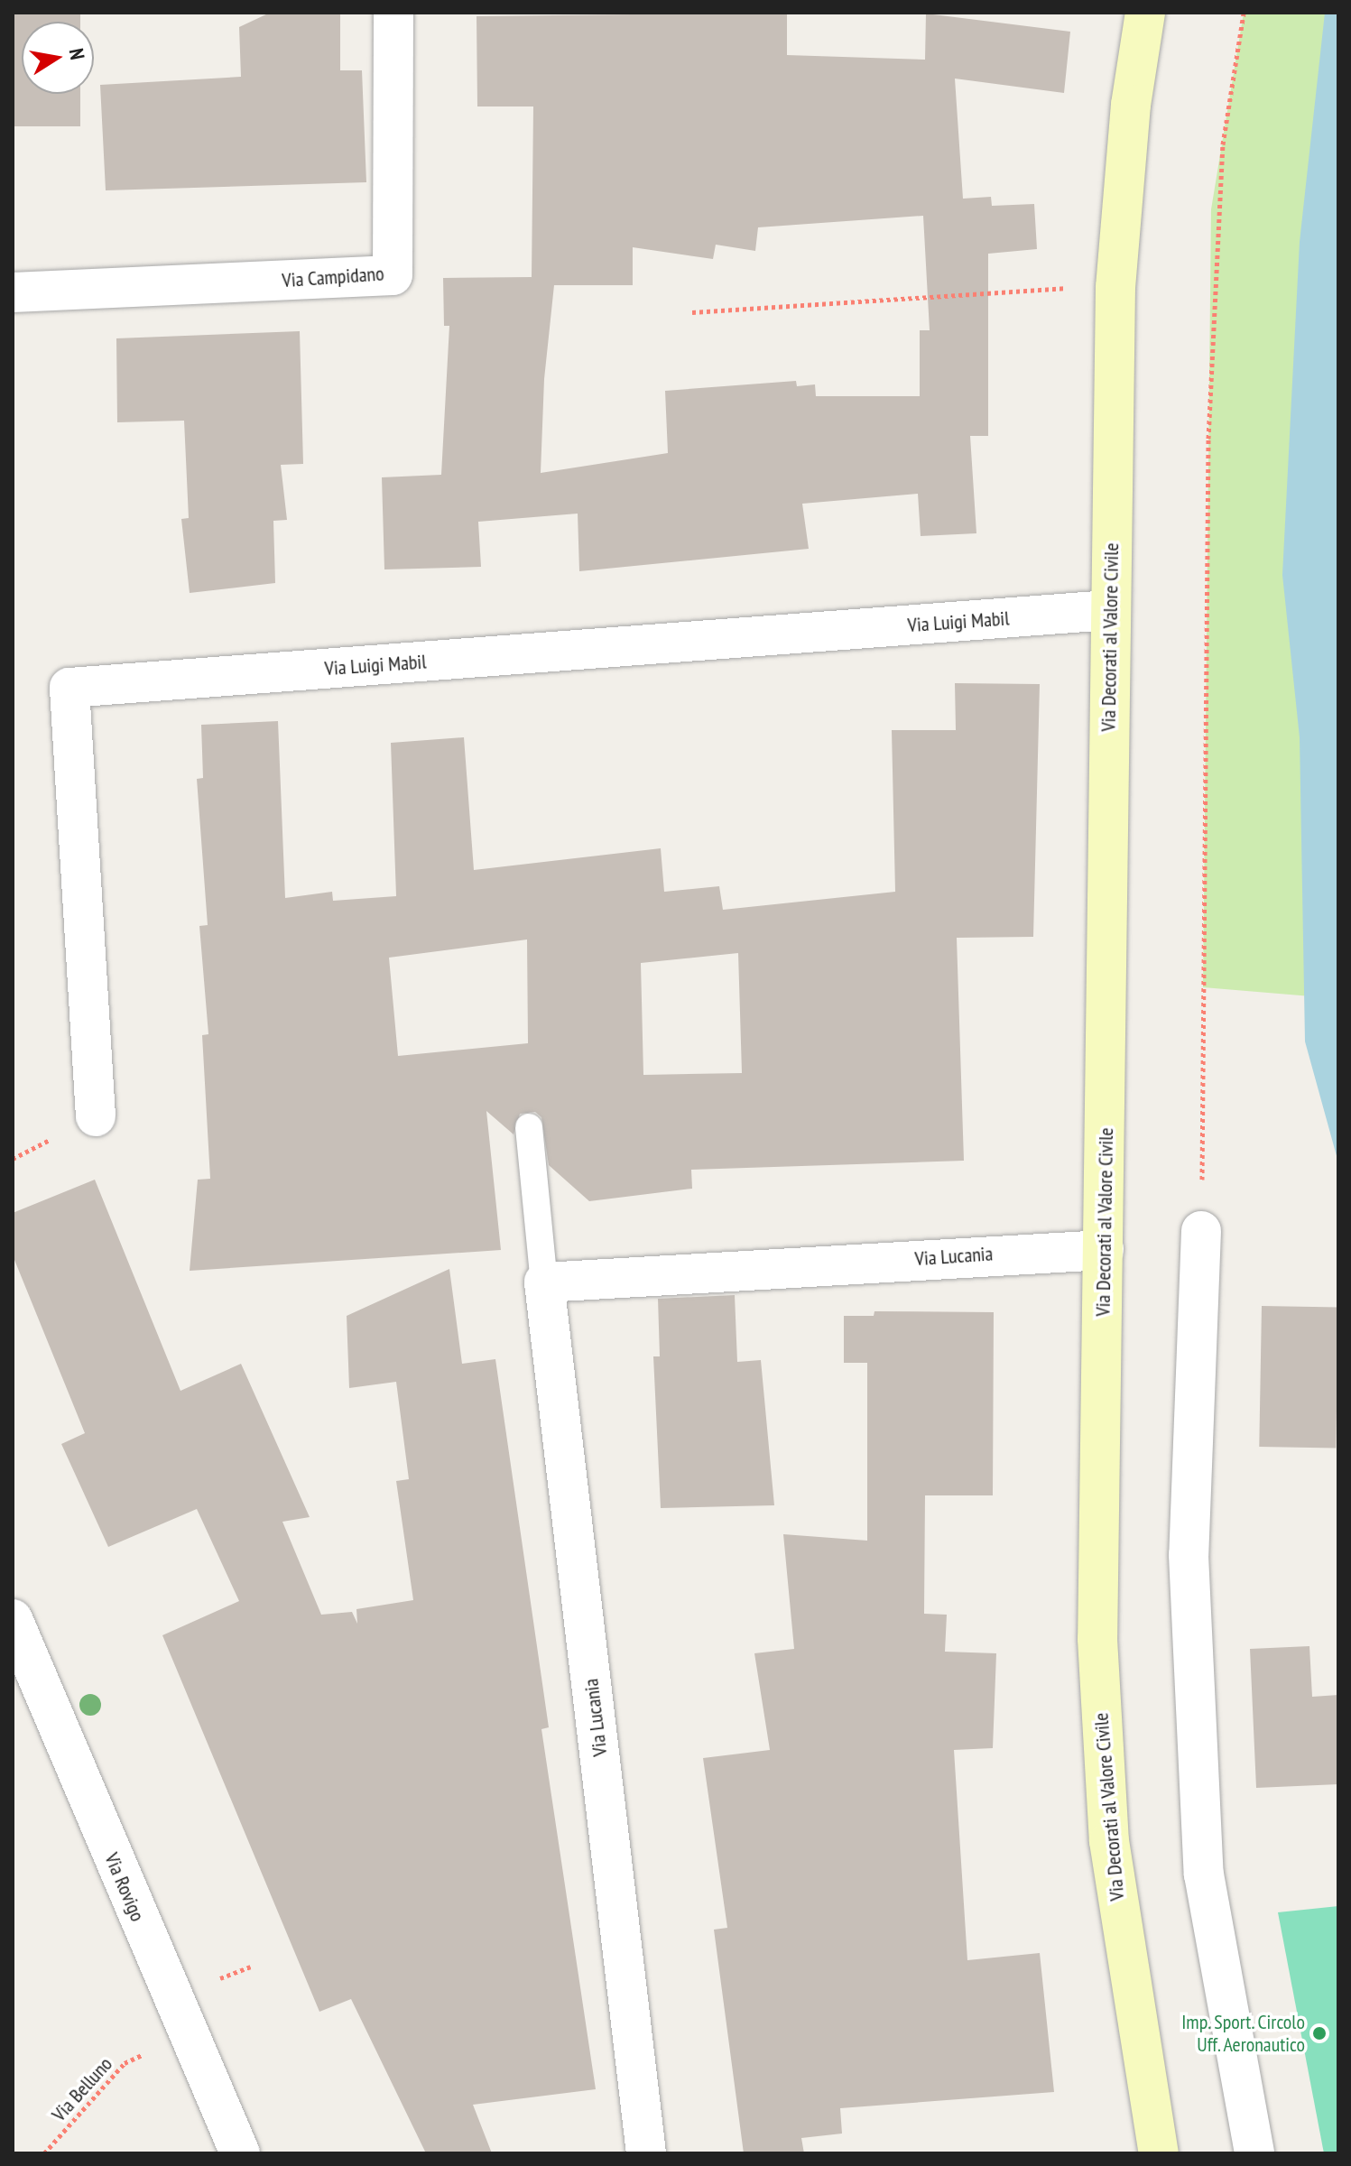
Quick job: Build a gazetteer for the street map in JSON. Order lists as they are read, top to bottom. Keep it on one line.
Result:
{"streets":{"street":["Via Campidano","Via Luigi Mabil","Via Decorati al Valore Civile","Via Lucania","Via Rovigo"],"path":["Via Belluno"]},"crossings":[["Via Luigi Mabil","Via Decorati al Valore Civile"],["Via Decorati al Valore Civile","Via Lucania"],["Via Rovigo","Via Belluno"]],"places":["Imp. Sport. Circolo Uff. Aeronautico"],"north":"right"}
